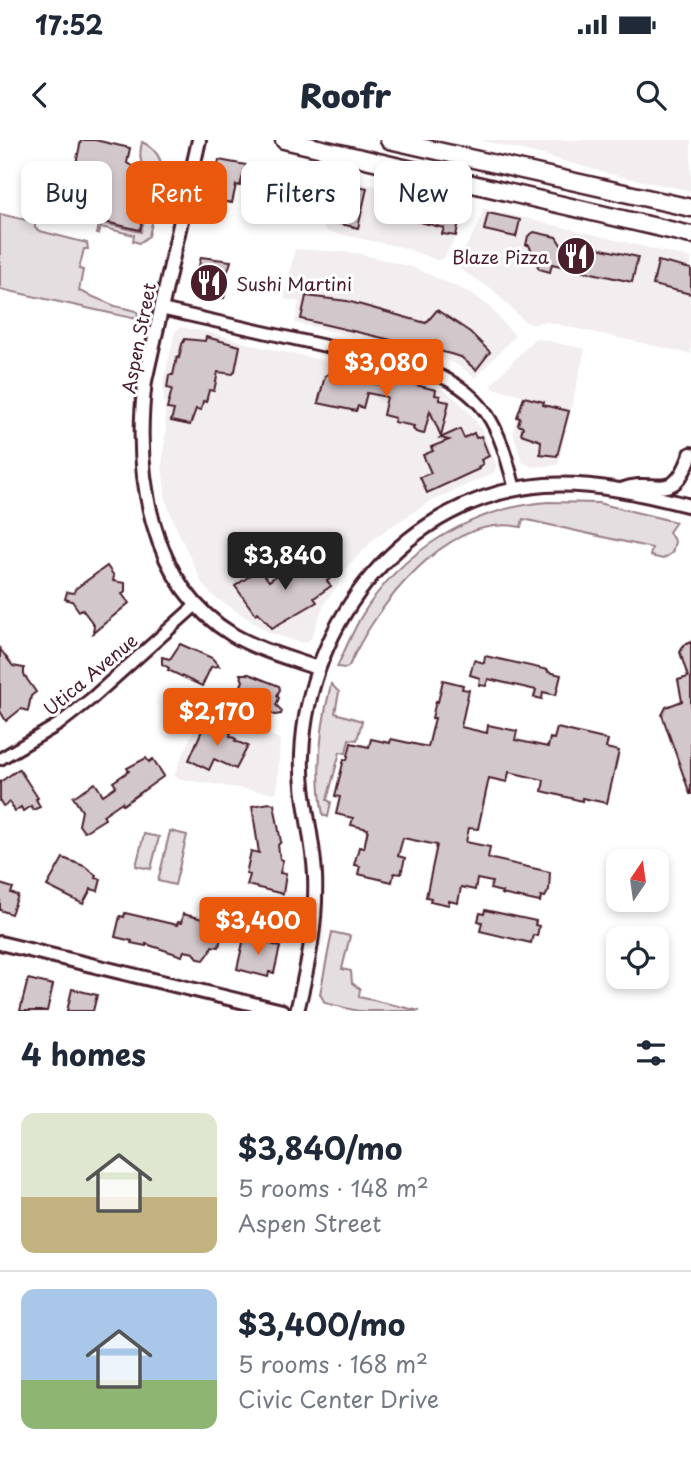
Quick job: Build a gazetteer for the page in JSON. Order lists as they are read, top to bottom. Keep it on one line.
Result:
{"streets":{"street":["Aspen Street","Utica Avenue"]},"crossings":[["Aspen Street","Utica Avenue"]],"places":{"restaurant":["Blaze Pizza","Sushi Martini"]},"north":"top","page":{"status":"17:52","header":"Roofr","chip":["Buy","Rent","Filters","New"],"price":["$3,080","$3,840","$2,170","$3,400"],"heading":"4 homes","list":[{"name":"$3,840/mo","note":"5 rooms · 148 m² · Aspen Street"},{"name":"$3,400/mo","note":"5 rooms · 168 m² · Civic Center Drive"}]}}
